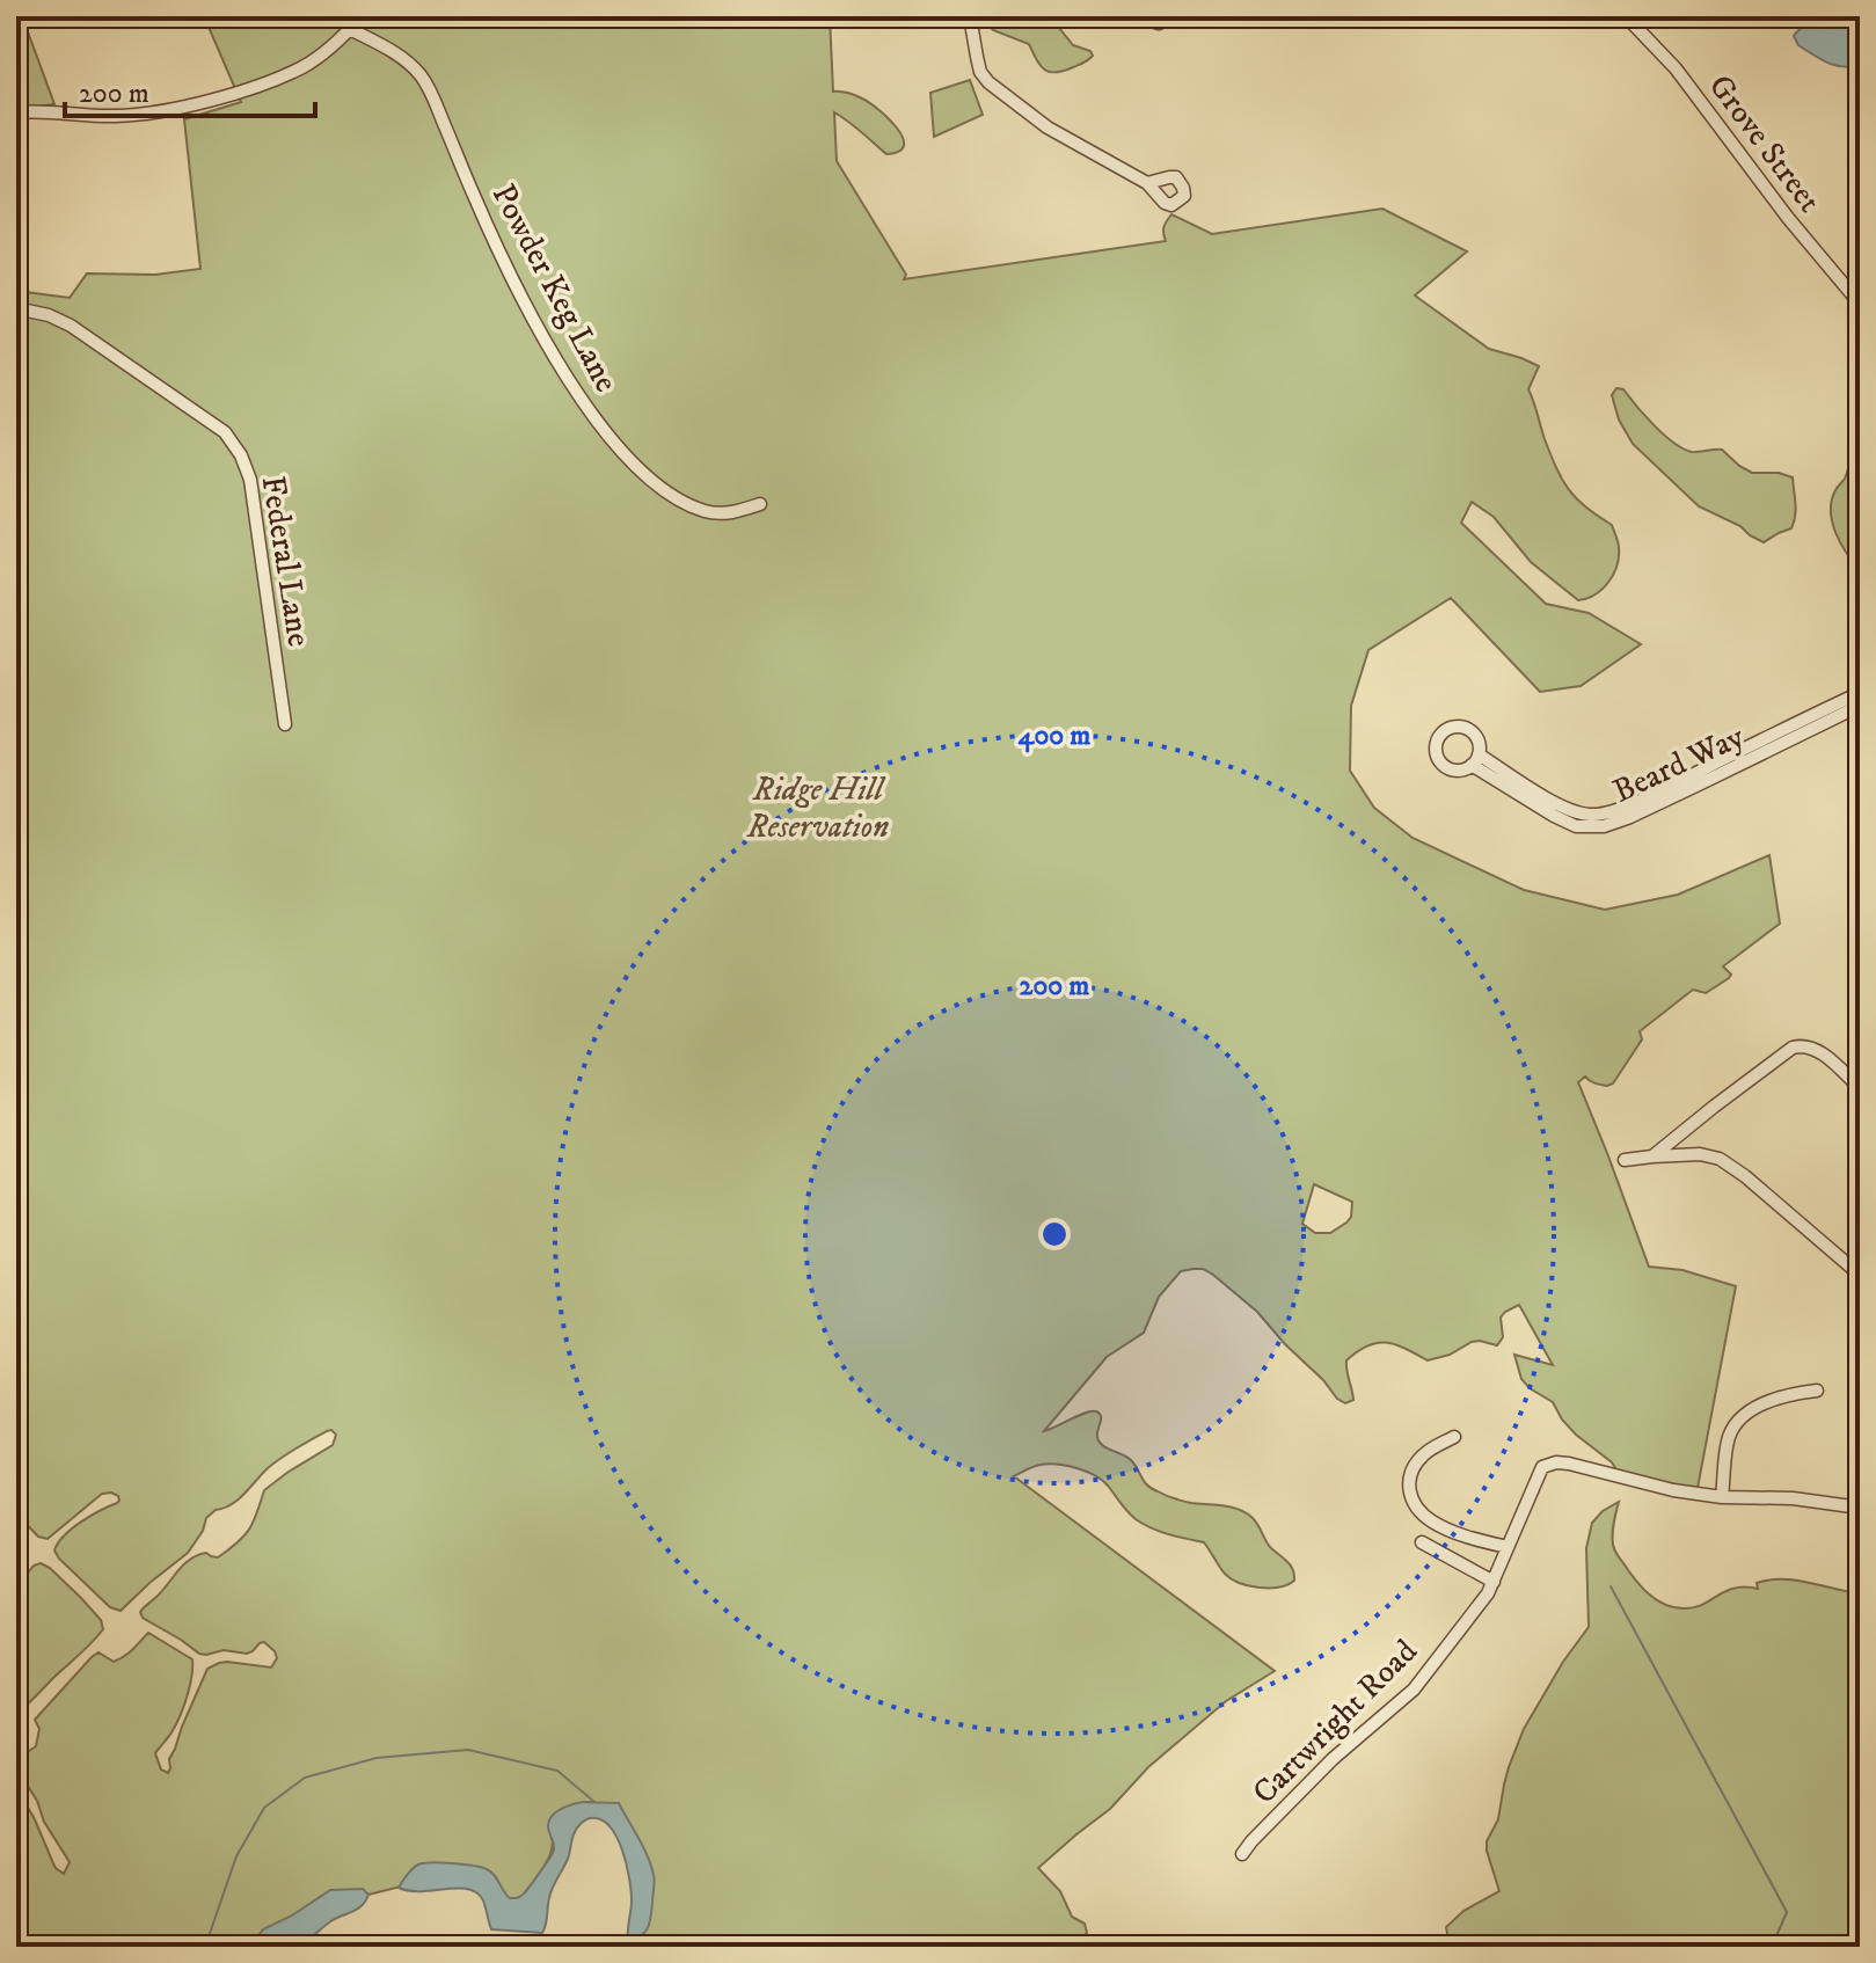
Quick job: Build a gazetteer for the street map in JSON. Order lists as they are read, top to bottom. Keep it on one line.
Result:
{"streets":{"street":["Grove Street","Powder Keg Lane","Federal Lane","Beard Way","Cartwright Road"]},"parks":["Ridge Hill Reservation"],"scale_bar":"200 m","rings":["400 m","200 m"]}
